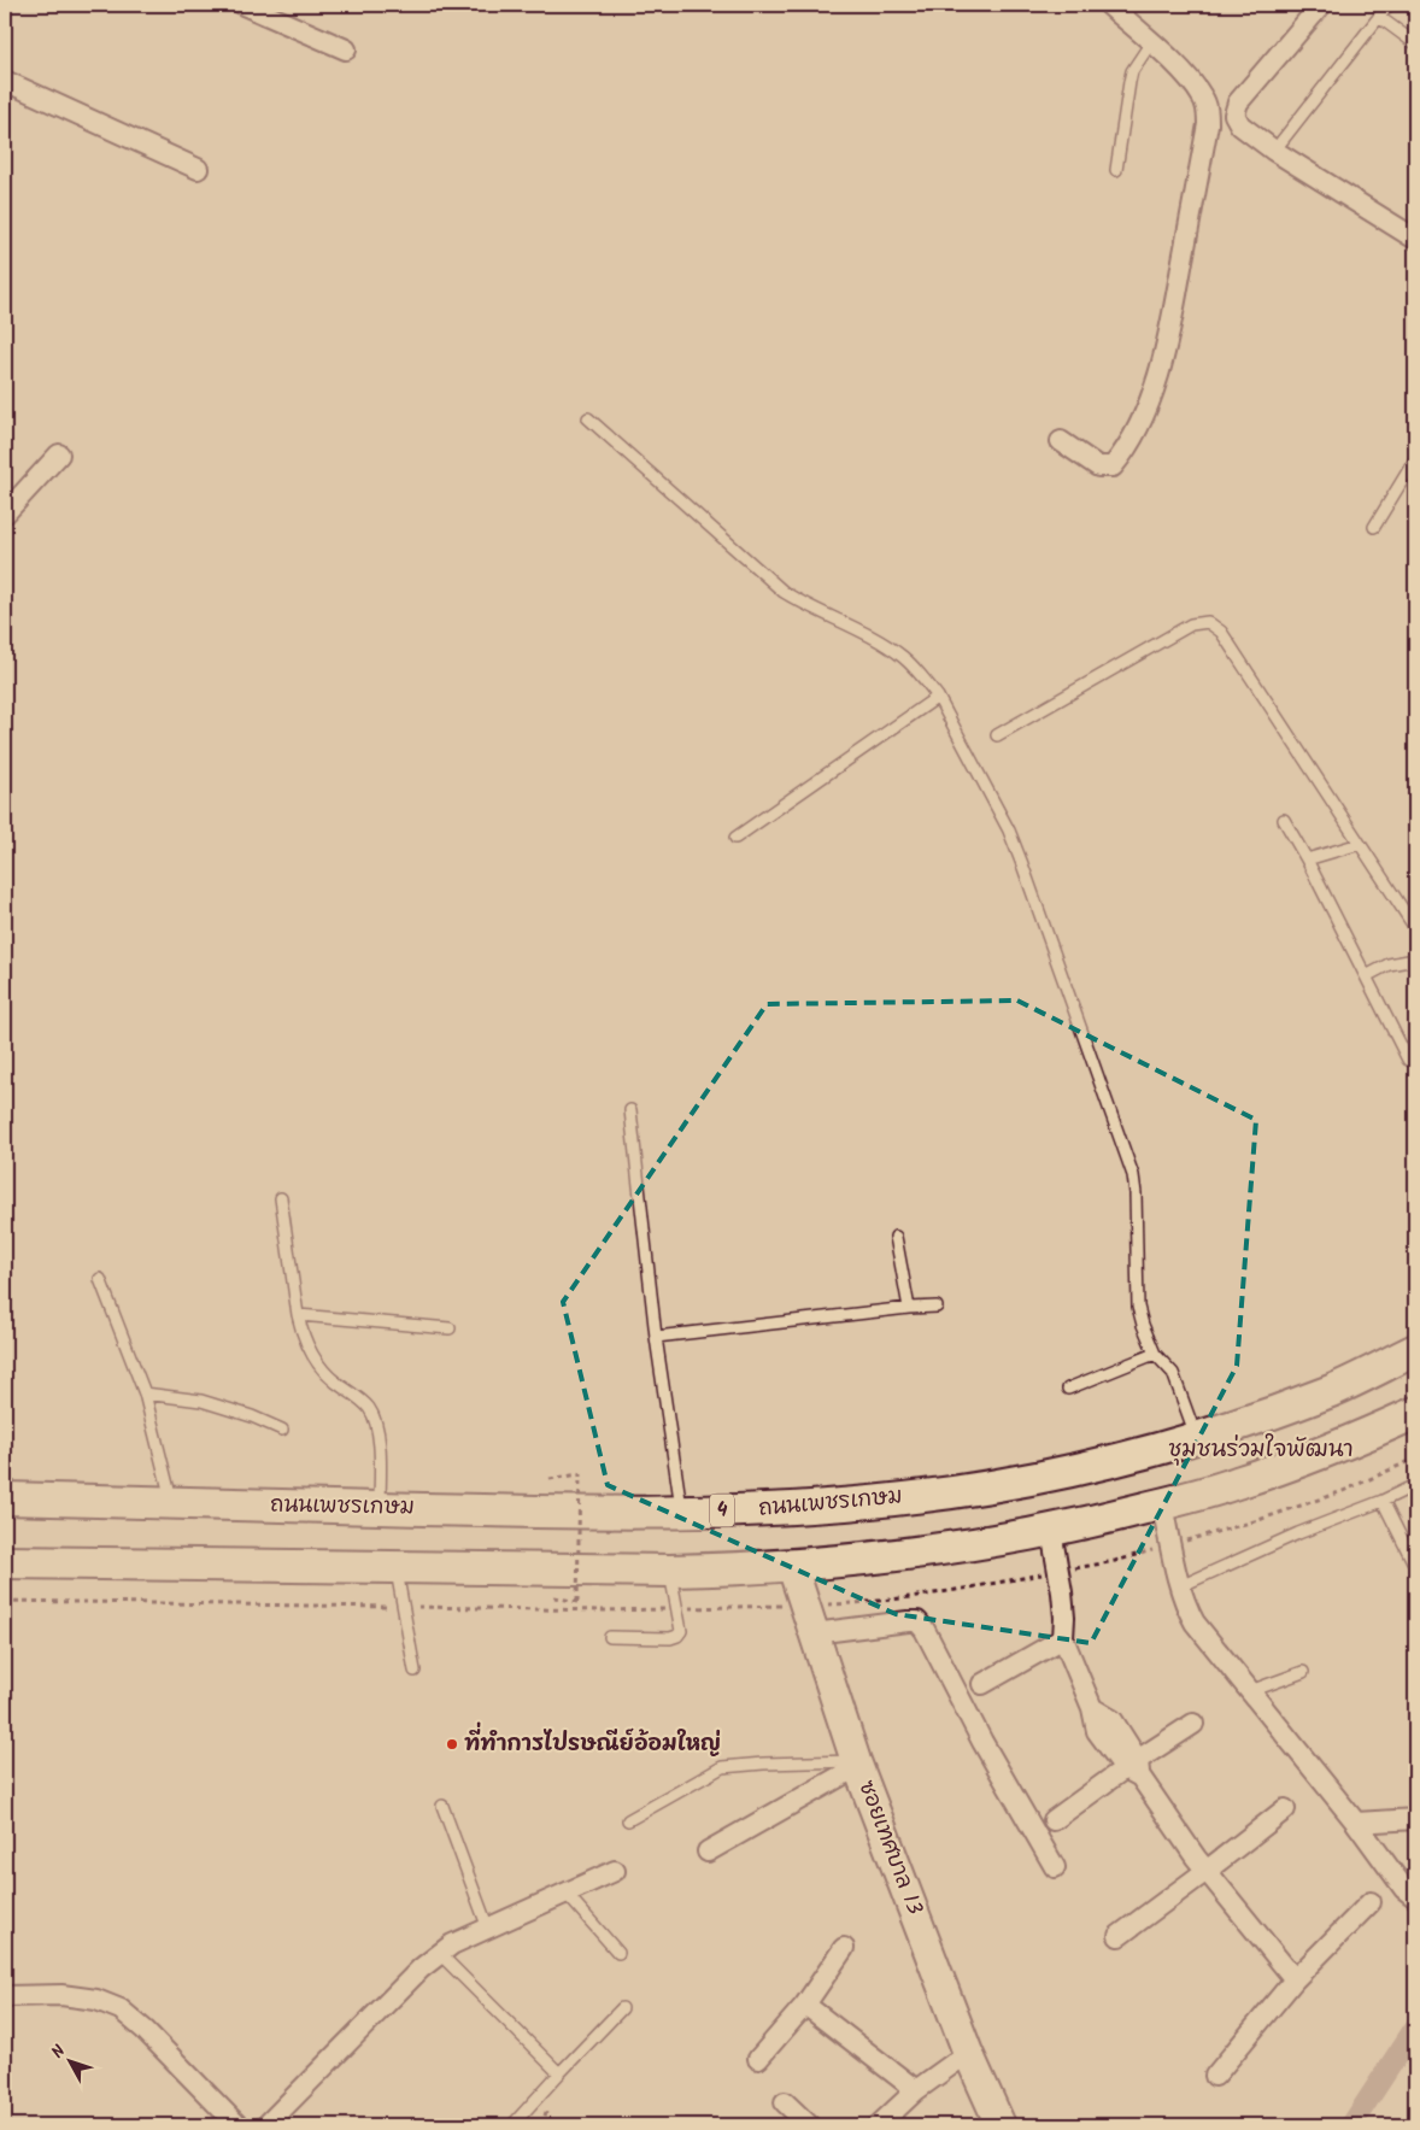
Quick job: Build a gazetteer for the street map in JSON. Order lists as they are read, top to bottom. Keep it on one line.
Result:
{"streets":{"main road":["ถนนเพชรเกษม","4"],"street":["ซอยเทศบาล 13"]},"districts":["ชุมชนร่วมใจพัฒนา"],"places":["ที่ทำการไปรษณีย์อ้อมใหญ่"],"north":"top left"}
